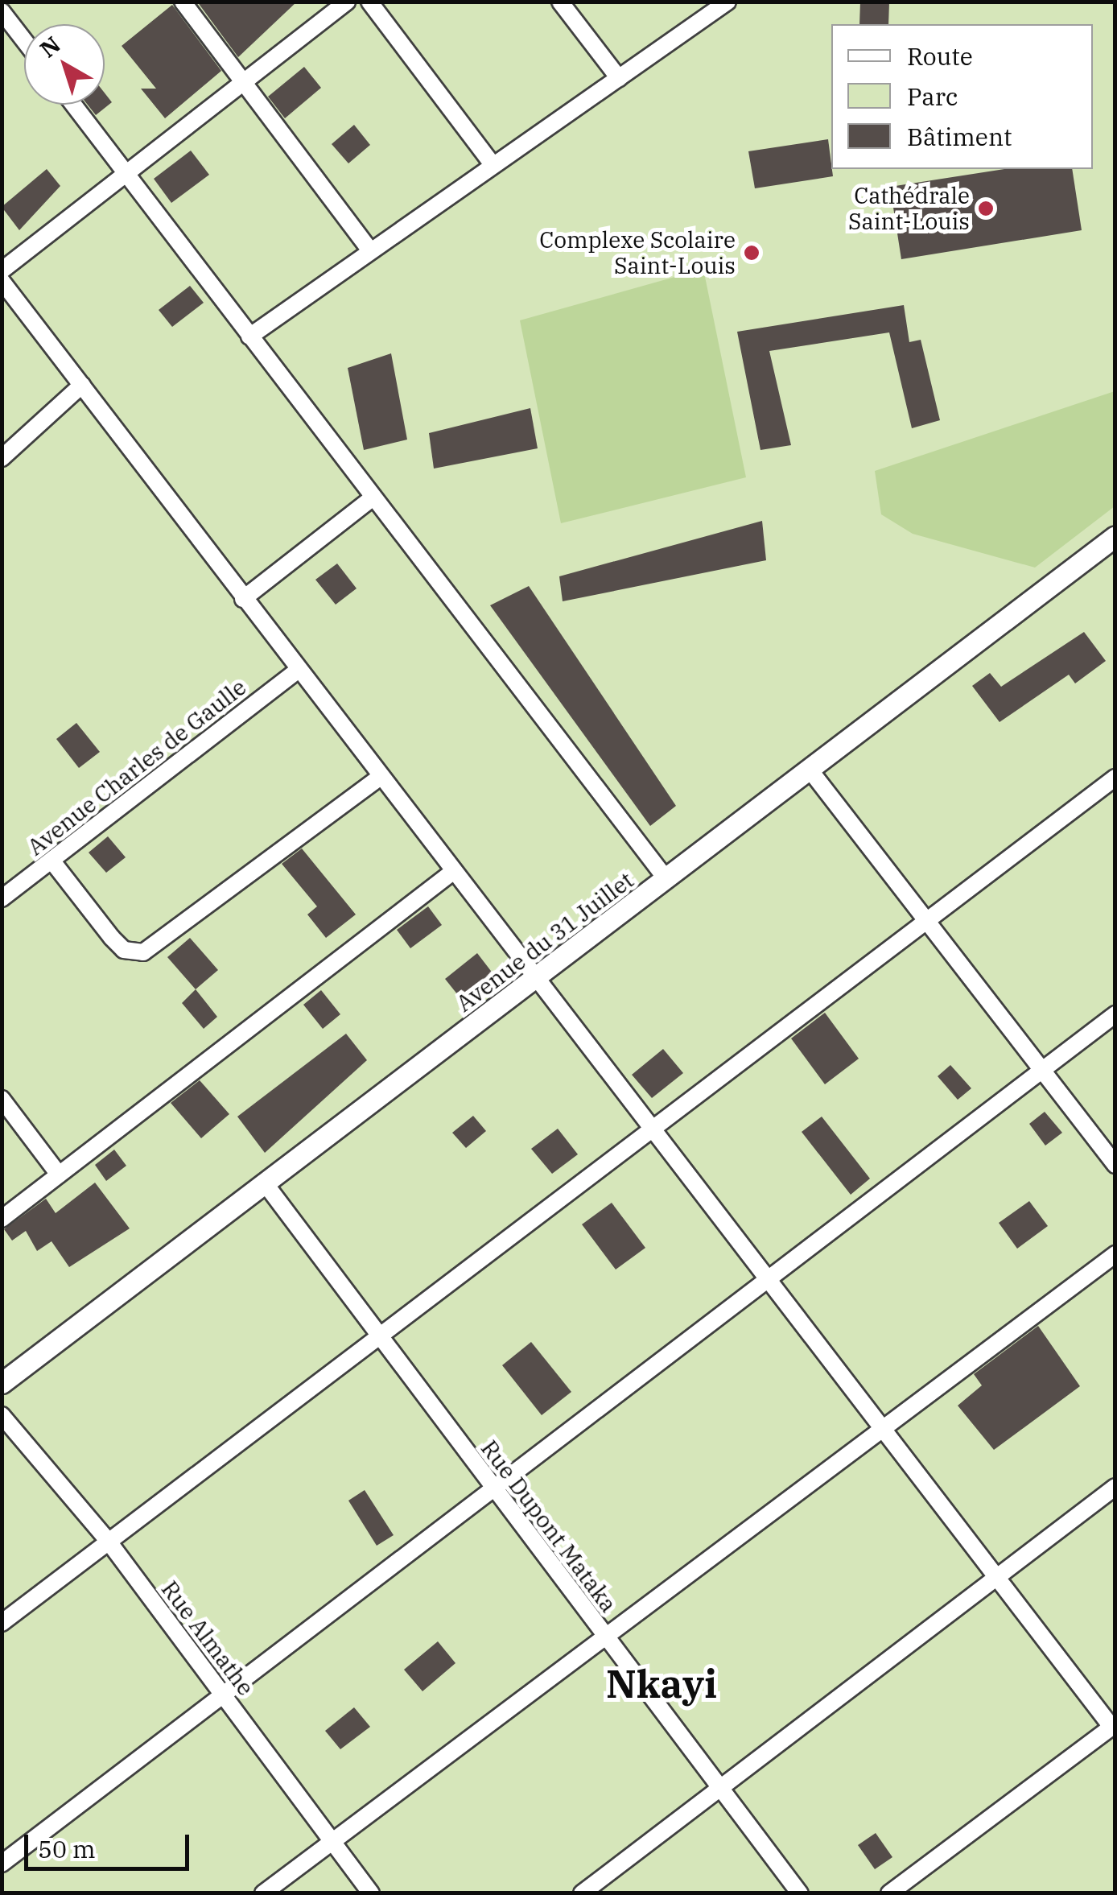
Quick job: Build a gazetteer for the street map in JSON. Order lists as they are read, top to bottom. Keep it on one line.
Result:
{"streets":{"street":["Avenue Charles de Gaulle","Avenue du 31 Juillet","Rue Dupont Mataka","Rue Almathe"]},"crossings":[["Avenue du 31 Juillet","Rue Dupont Mataka"]],"districts":["Nkayi"],"places":["Cathédrale Saint-Louis","Complexe Scolaire Saint-Louis"],"legend":["Route","Parc","Bâtiment"],"scale_bar":"50 m","north":"top left"}
